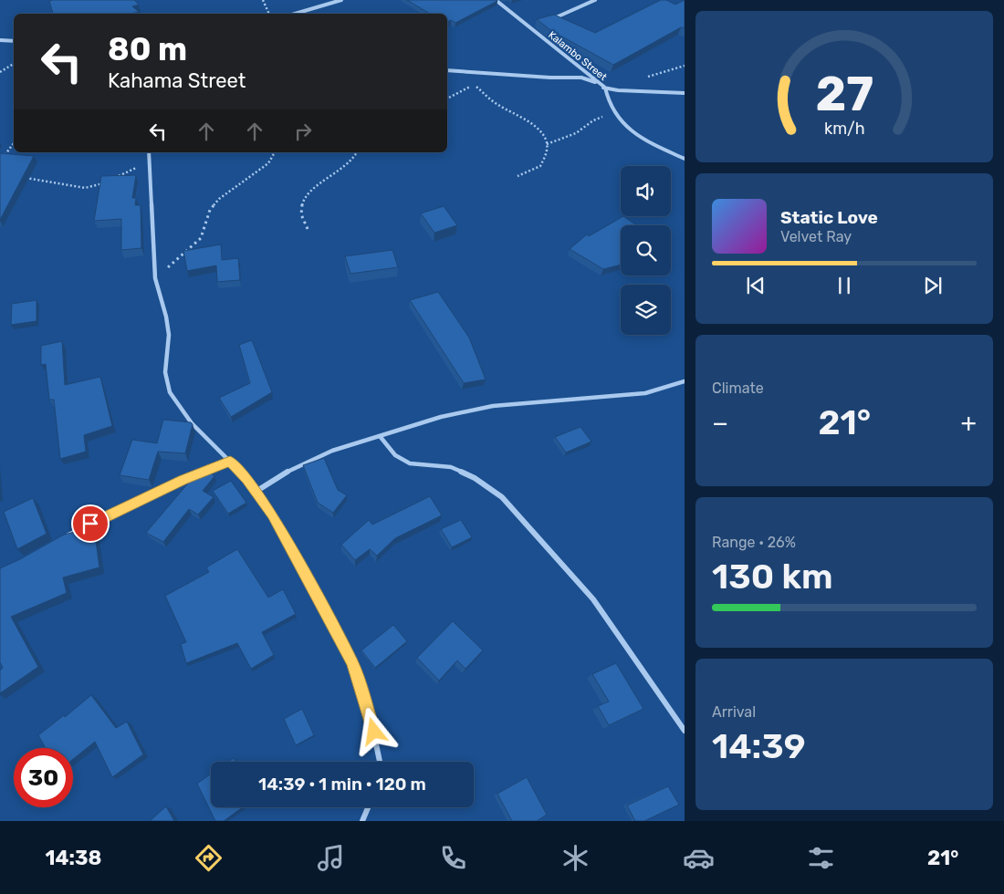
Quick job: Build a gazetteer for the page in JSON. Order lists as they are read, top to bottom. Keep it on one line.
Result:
{"streets":{"street":["Kalambo Street"]},"page":{"turn":["80 m","Kahama Street"],"song":["Static Love","Velvet Ray"],"tile":["Climate",["Range · 26%","130 km"],["Arrival","14:39"]],"heat":["−","21°","+"],"limit":"30","trip":"14:39 · 1 min · 120 m","tabs":["14:38","21°"],"gauge":["27","km/h"]}}
